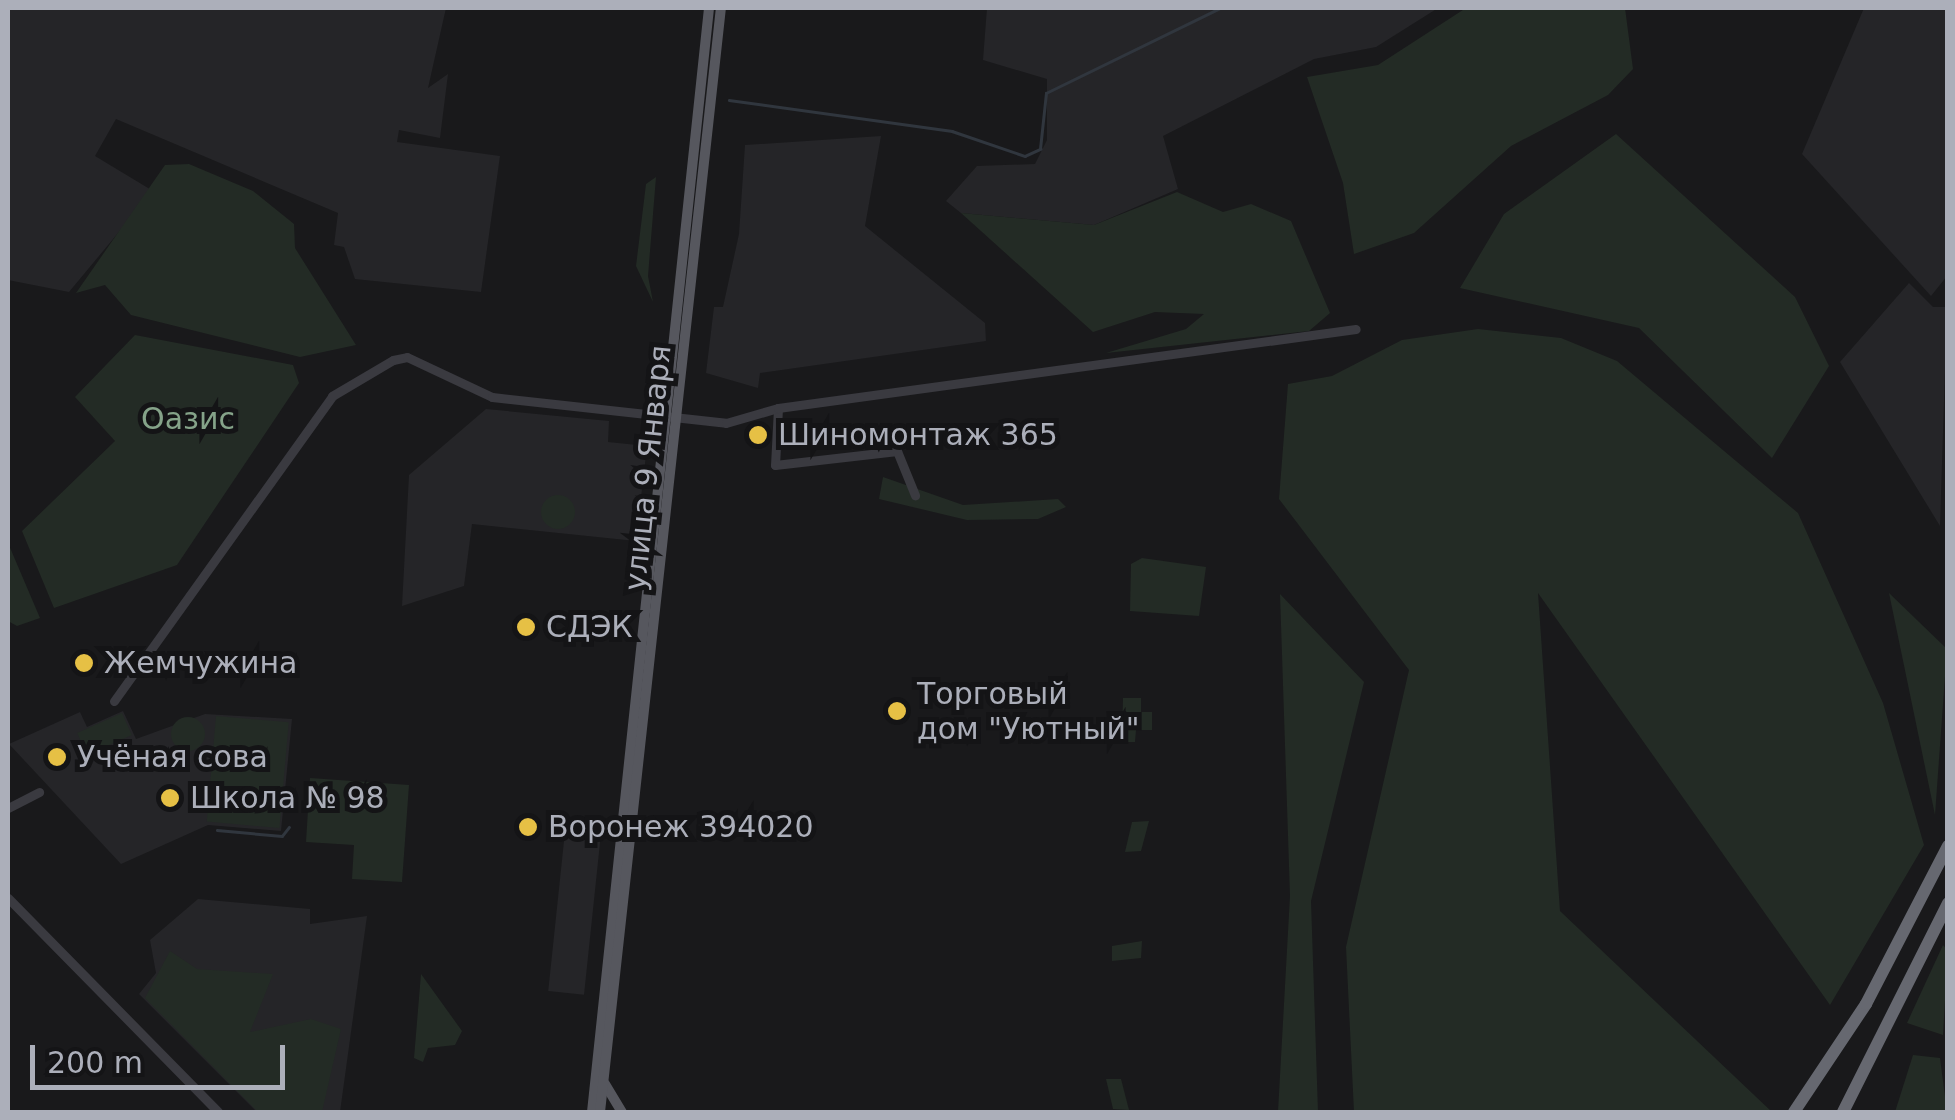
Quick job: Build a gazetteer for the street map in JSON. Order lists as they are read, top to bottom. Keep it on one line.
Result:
{"streets":{"main road":["улица 9 Января"]},"parks":["Оазис"],"places":["Шиномонтаж 365","СДЭК","Жемчужина","Торговый дом \"Уютный\"","Учёная сова","Школа № 98","Воронеж 394020"],"scale_bar":"200 m"}
